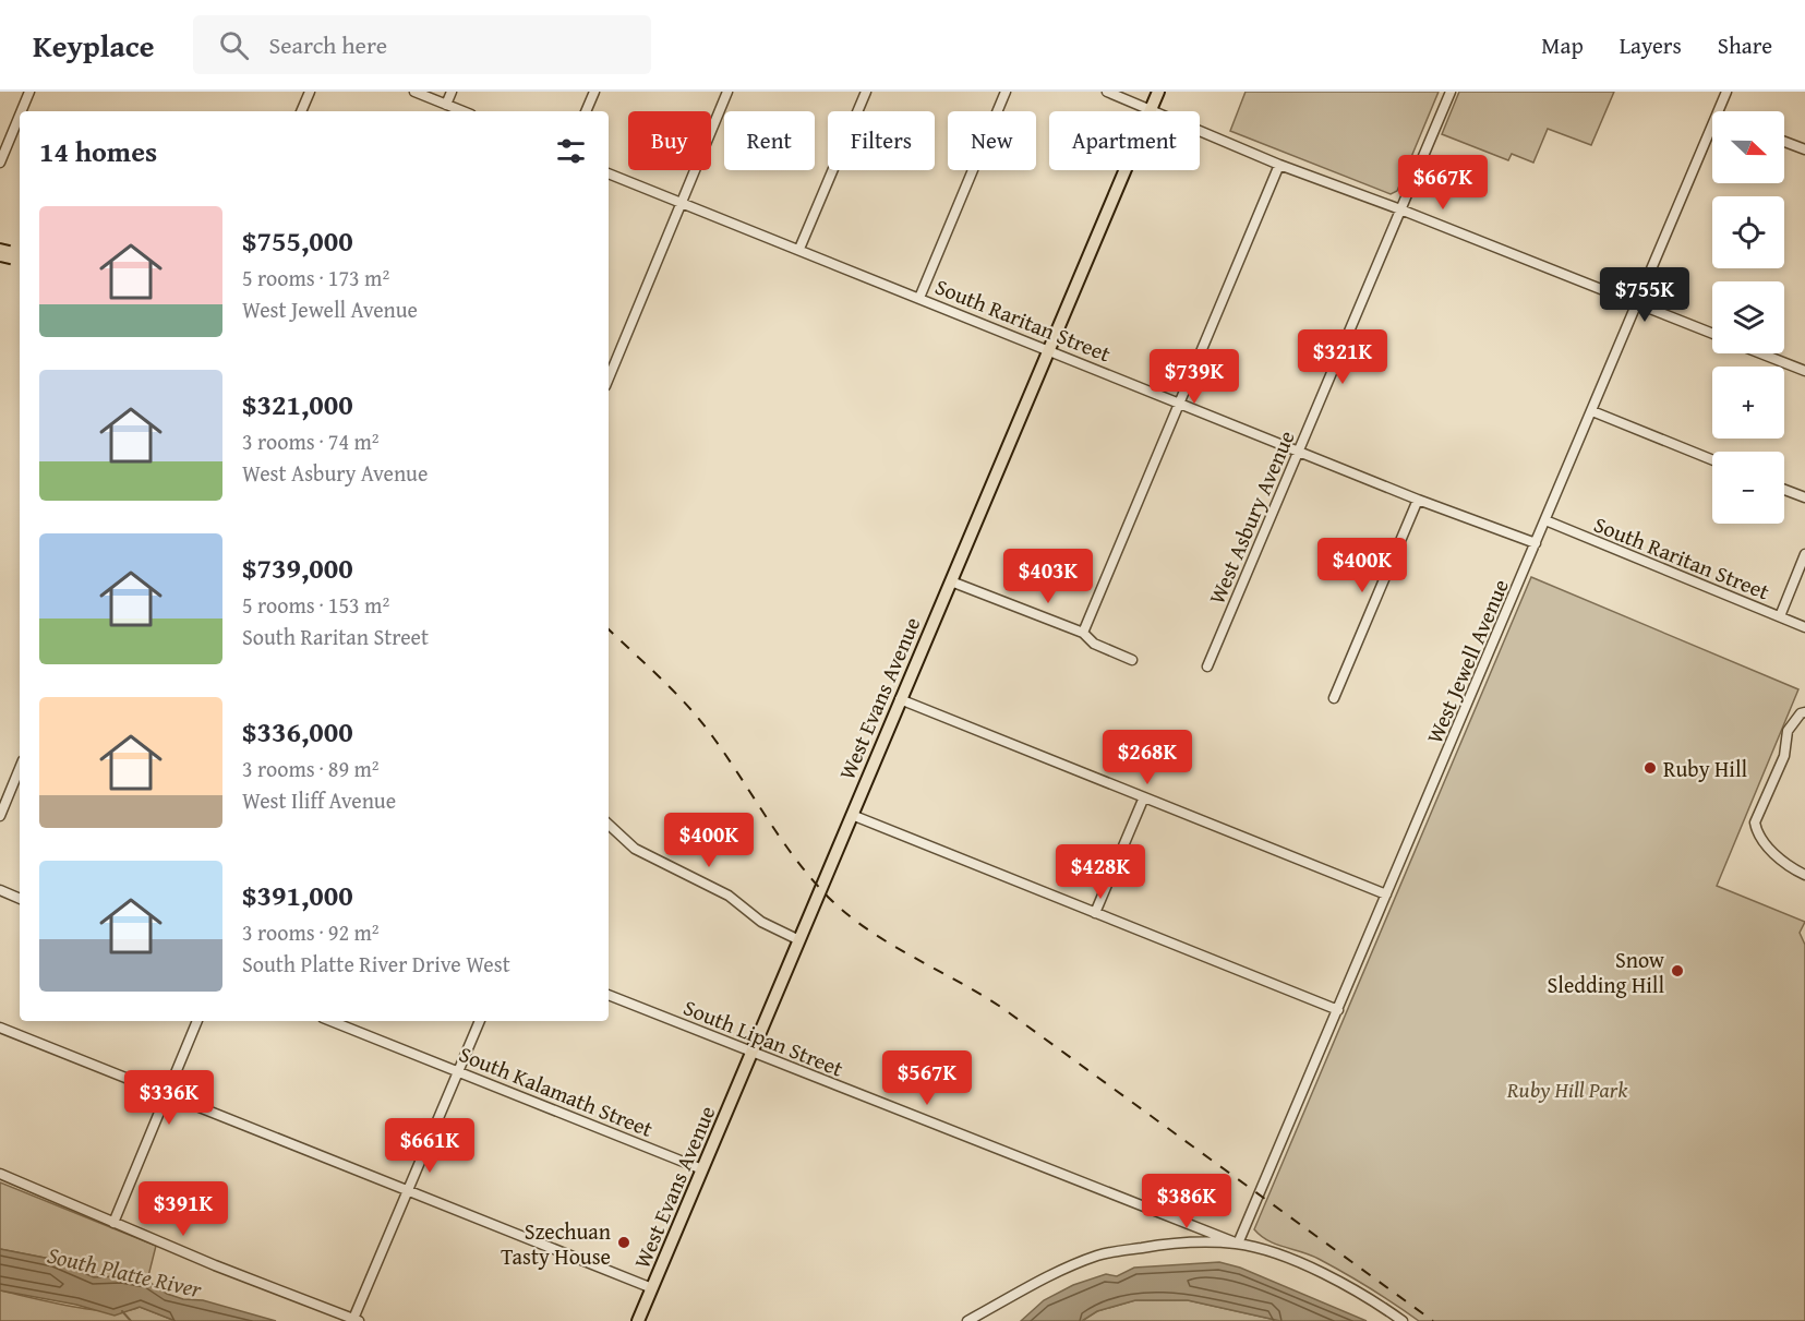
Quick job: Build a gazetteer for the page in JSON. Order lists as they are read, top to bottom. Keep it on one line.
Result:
{"streets":{"main road":["West Evans Avenue"],"street":["South Raritan Street","West Asbury Avenue","West Jewell Avenue","South Lipan Street","South Kalamath Street"]},"crossings":[["South Raritan Street","West Asbury Avenue"],["South Raritan Street","West Jewell Avenue"],["South Raritan Street","West Evans Avenue"],["West Jewell Avenue","South Lipan Street"],["West Evans Avenue","South Lipan Street"],["West Evans Avenue","South Kalamath Street"]],"water":["South Platte River"],"parks":["Ruby Hill Park"],"places":["Ruby Hill","Snow Sledding Hill","Szechuan Tasty House"],"north":"right","page":{"header":"Keyplace","search":"Search here","nav":["Map","Layers","Share"],"map_buttons":["+","−"],"chip":["Buy","Rent","Filters","New","Apartment"],"heading":"14 homes","price":["$667K","$755K","$321K","$739K","$400K","$403K","$268K","$400K","$428K","$567K","$336K","$661K","$386K","$391K"],"list":[{"name":"$755,000","note":"5 rooms · 173 m² · West Jewell Avenue"},{"name":"$321,000","note":"3 rooms · 74 m² · West Asbury Avenue"},{"name":"$739,000","note":"5 rooms · 153 m² · South Raritan Street"},{"name":"$336,000","note":"3 rooms · 89 m² · West Iliff Avenue"},{"name":"$391,000","note":"3 rooms · 92 m² · South Platte River Drive West"}]}}
